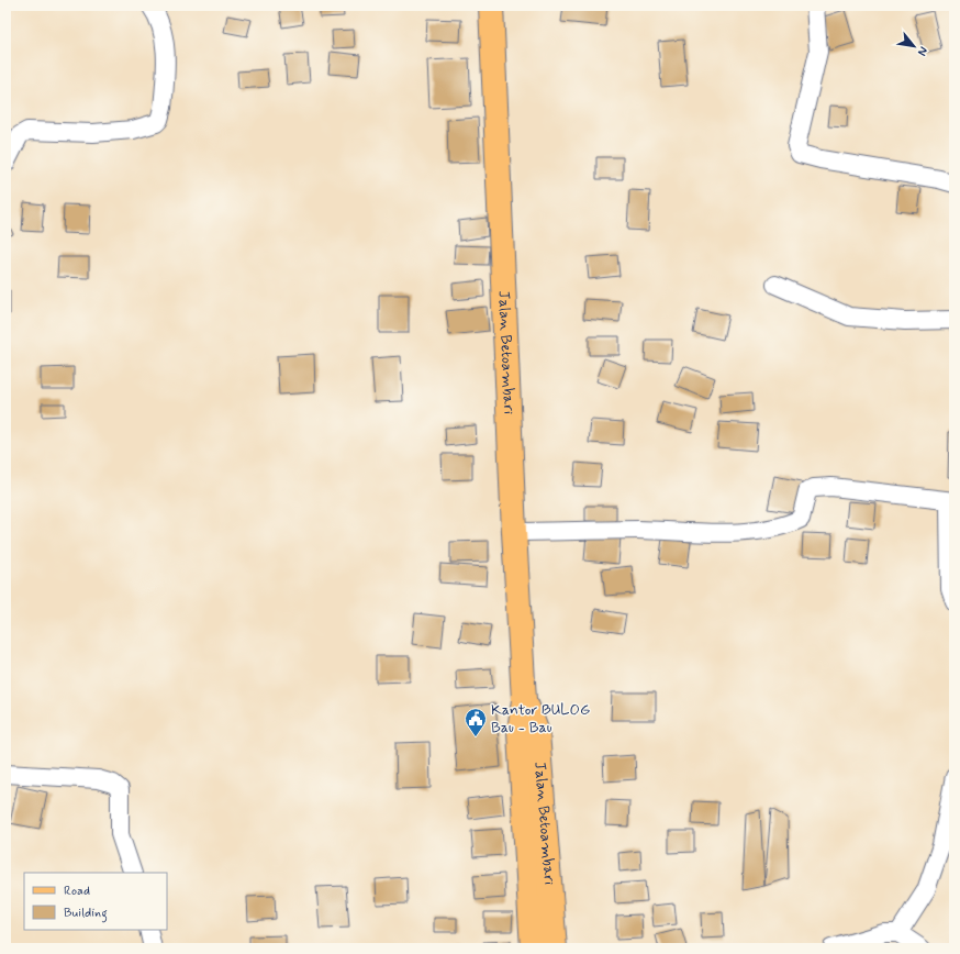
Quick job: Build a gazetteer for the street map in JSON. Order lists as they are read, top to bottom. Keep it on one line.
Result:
{"streets":{"main road":["Jalan Betoambari"]},"places":{"public building":["Kantor BULOG Bau - Bau"]},"legend":["Road","Building"],"north":"bottom right"}
